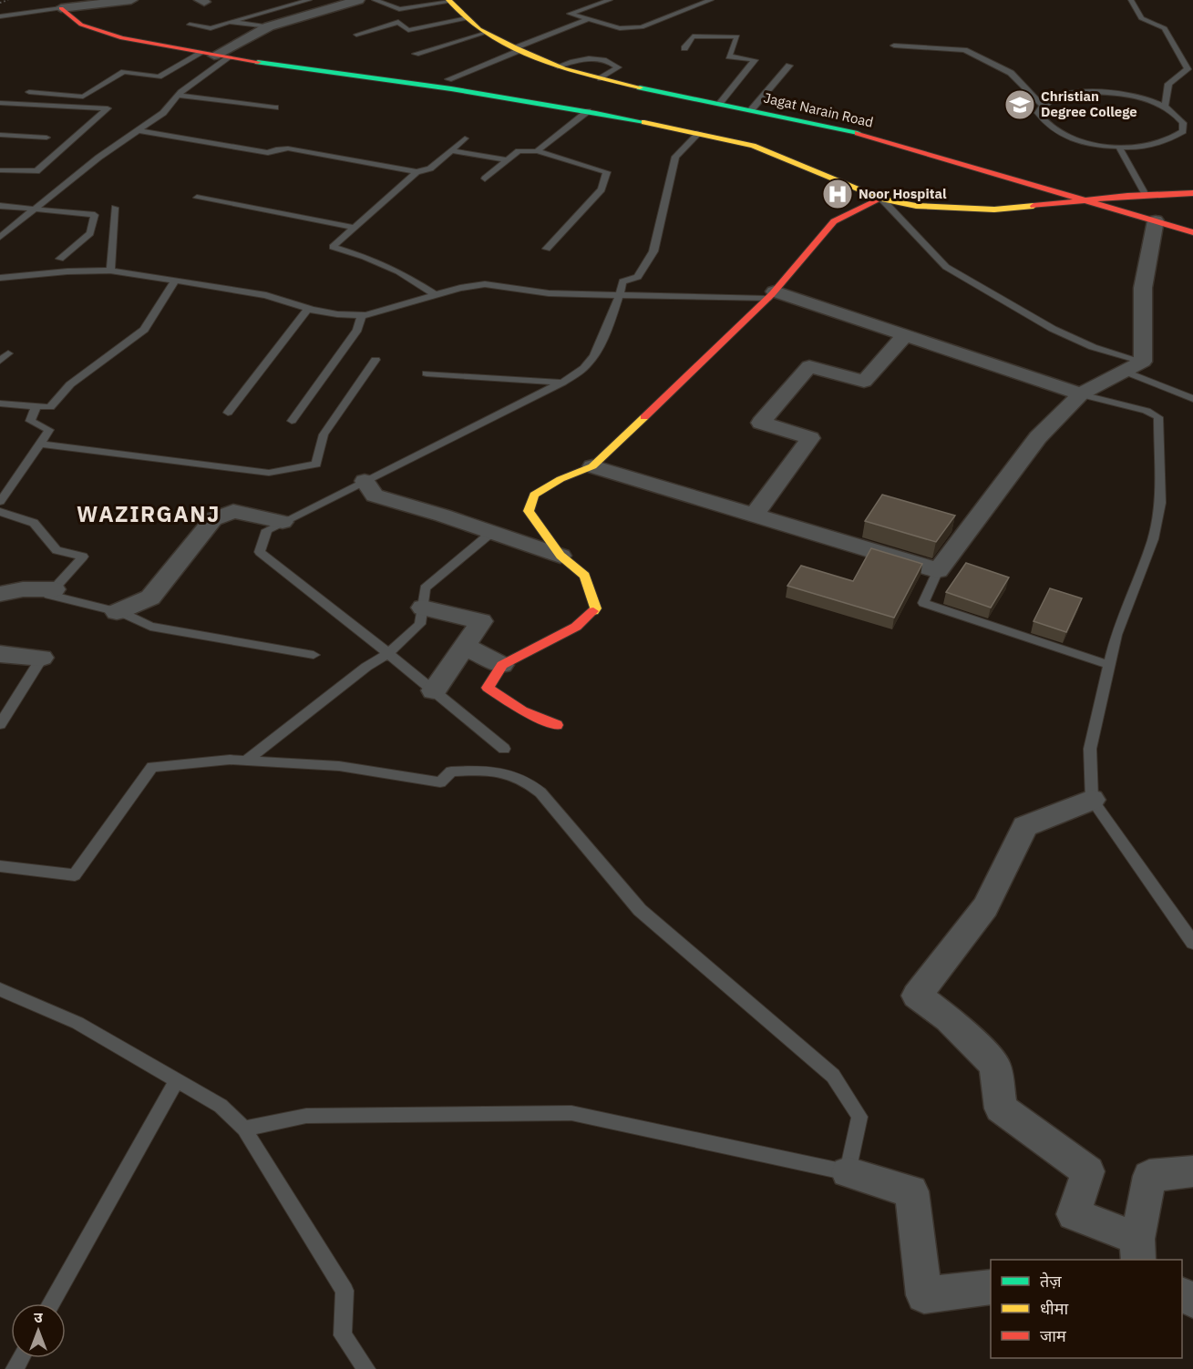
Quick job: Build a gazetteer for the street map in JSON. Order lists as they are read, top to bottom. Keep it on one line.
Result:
{"streets":{"street":["Jagat Narain Road"]},"districts":["WAZIRGANJ"],"places":{"school or university":["Christian Degree College"],"hospital":["Noor Hospital"]},"legend":["तेज़","धीमा","जाम"],"north":"top"}
